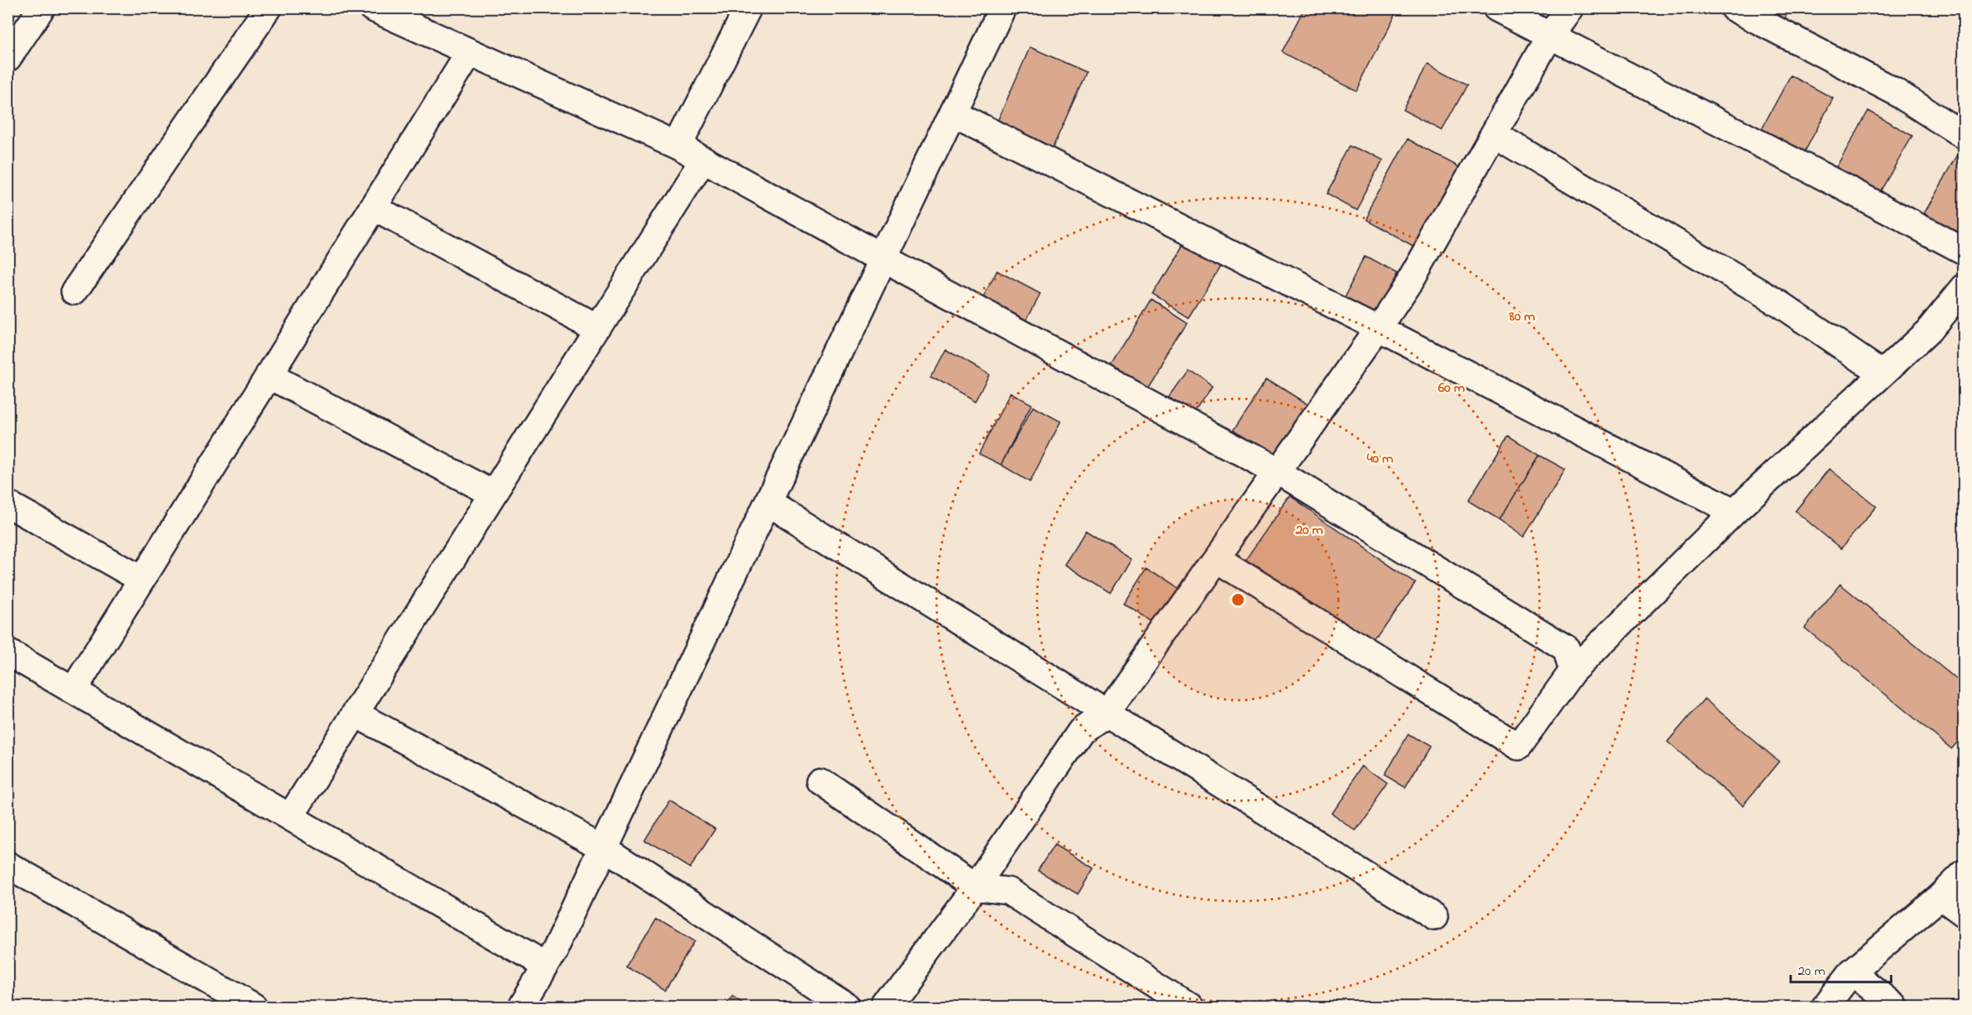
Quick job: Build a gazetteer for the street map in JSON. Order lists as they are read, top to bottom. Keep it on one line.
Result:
{"scale_bar":"20 m","rings":["80 m","60 m","40 m","20 m"]}
